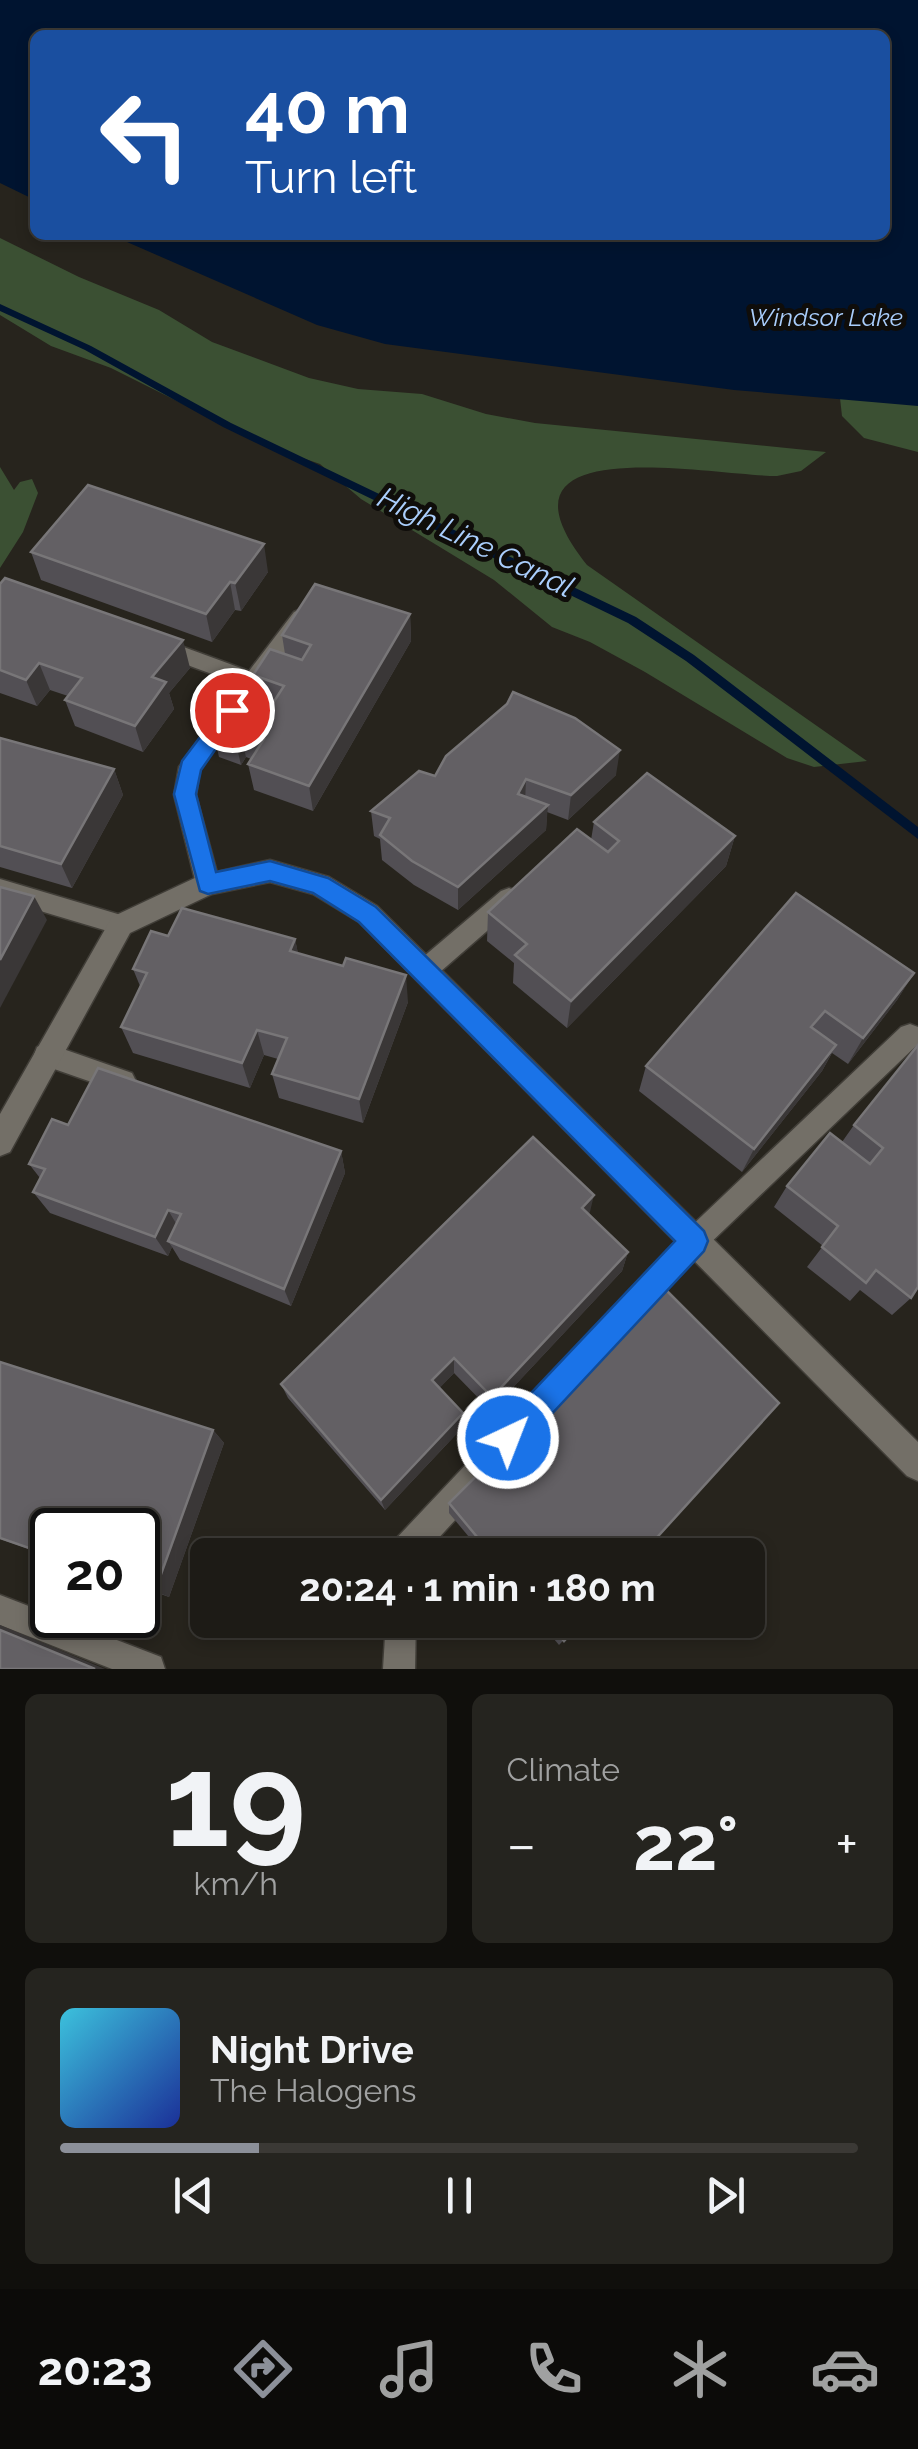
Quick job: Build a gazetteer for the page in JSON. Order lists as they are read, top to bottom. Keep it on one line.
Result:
{"water":["Windsor Lake","High Line Canal"],"page":{"turn":["40 m","Turn left"],"limit":"20","trip":"20:24 · 1 min · 180 m","tile":[["19","km/h"],"Climate"],"heat":["−","22°","+"],"song":["Night Drive","The Halogens"],"tabs":"20:23"}}
